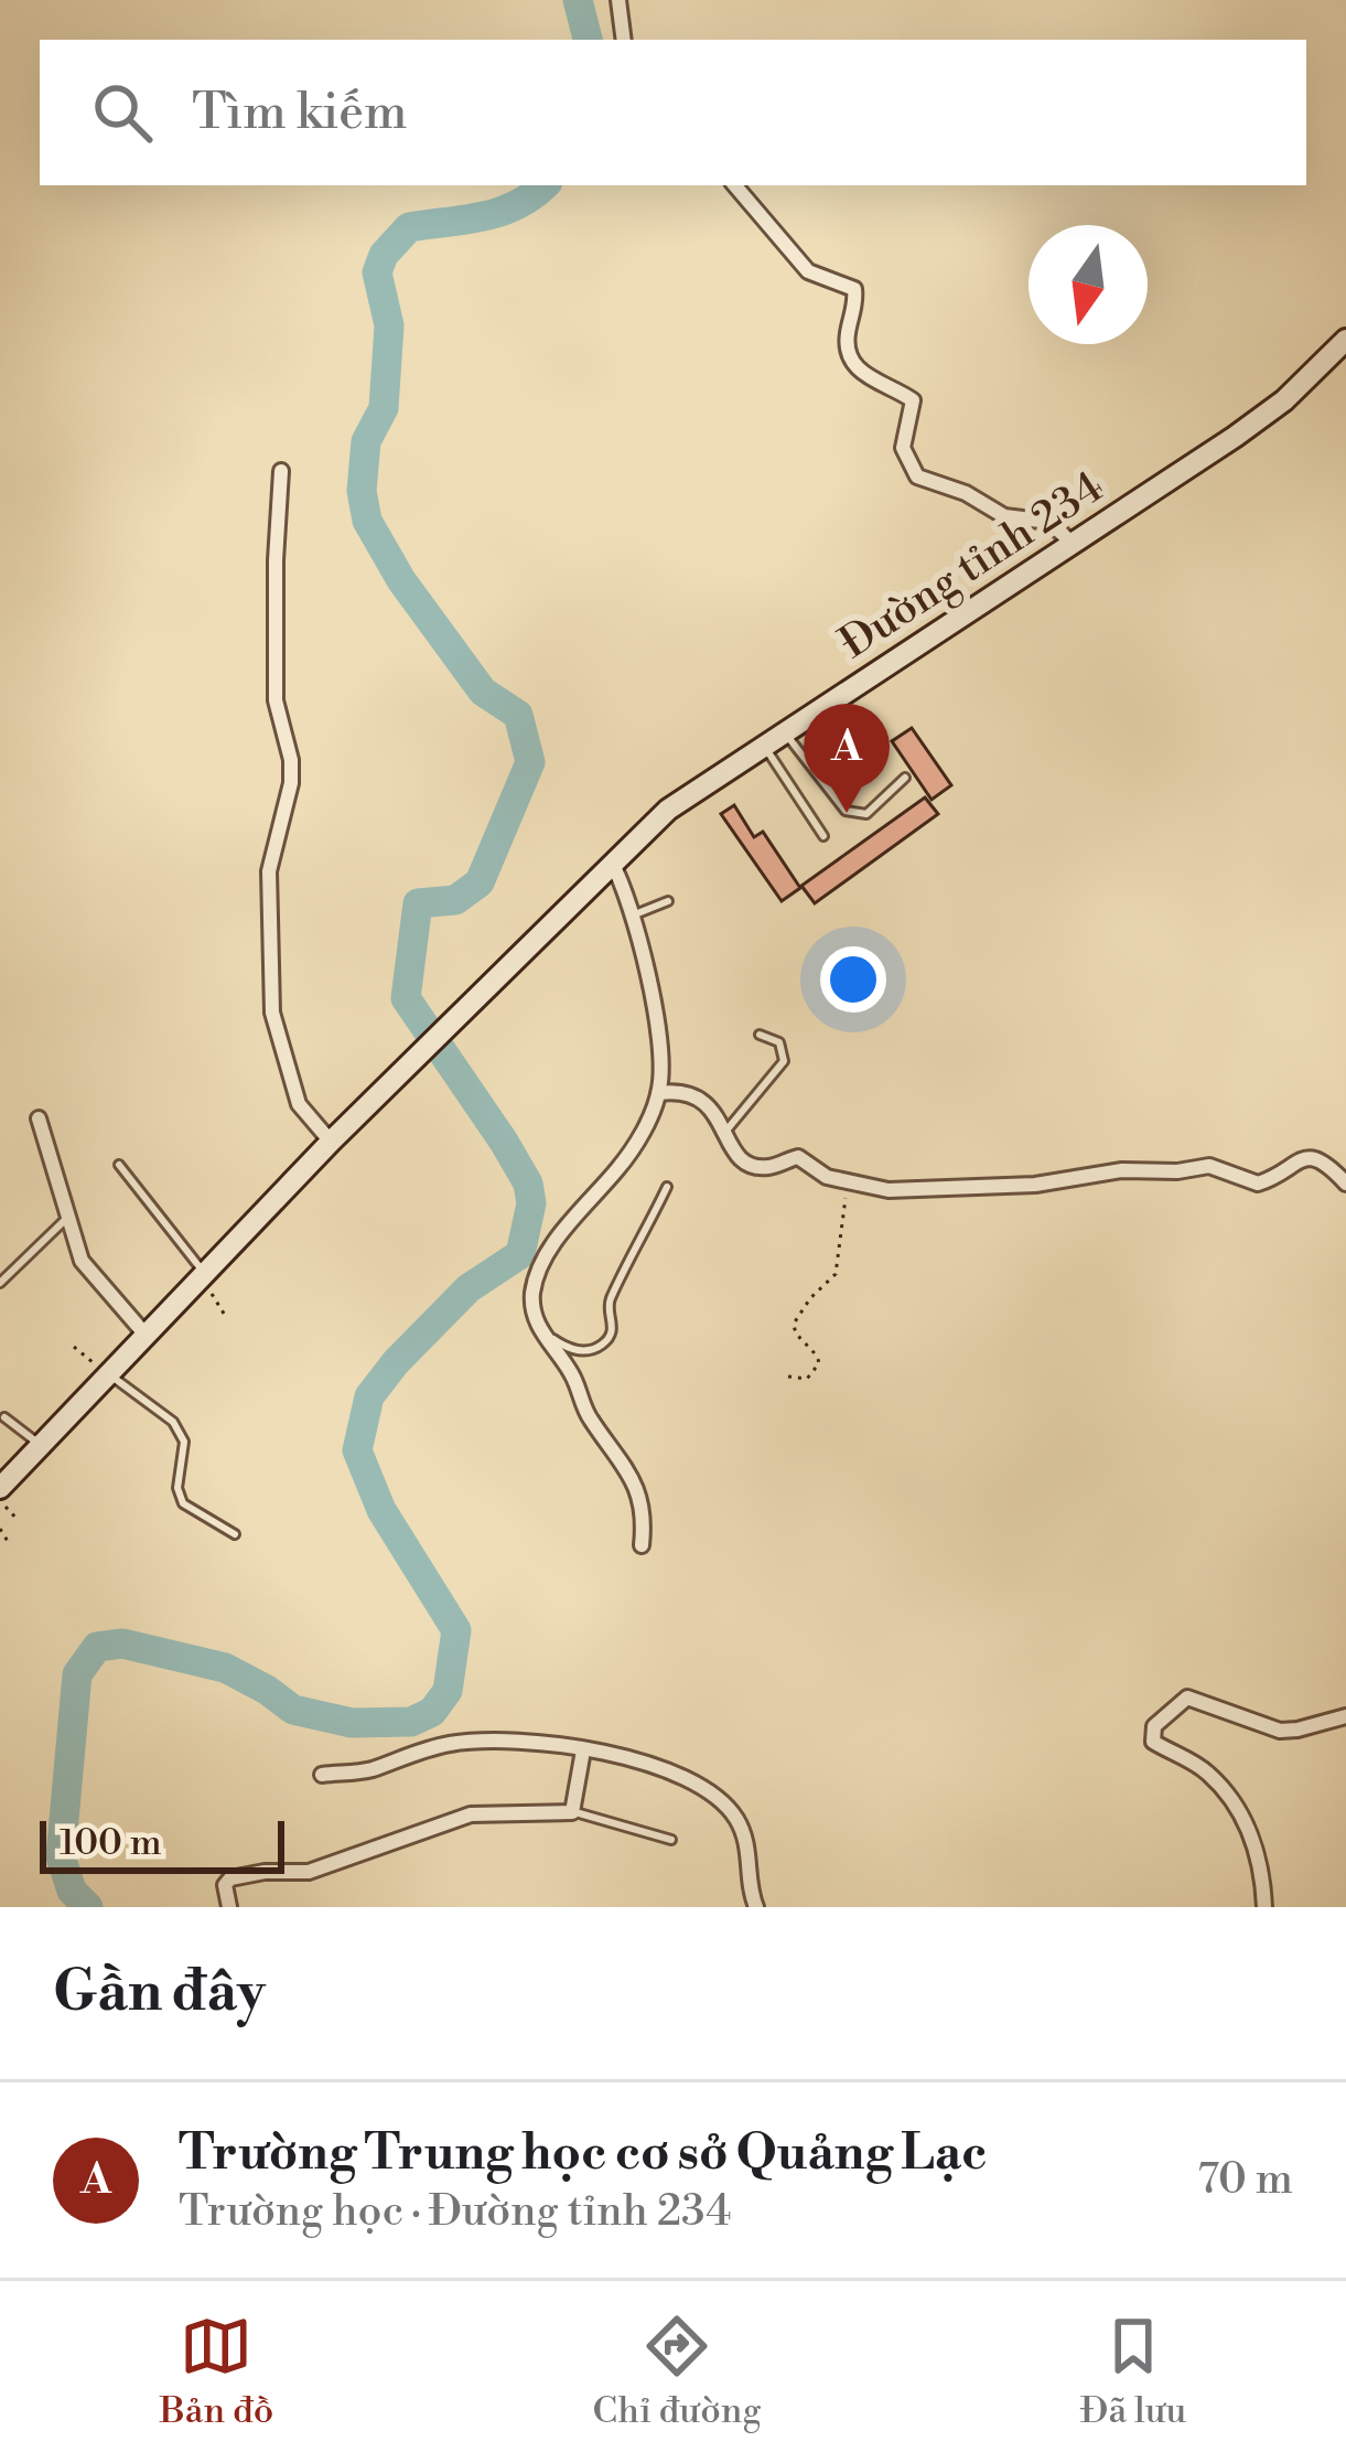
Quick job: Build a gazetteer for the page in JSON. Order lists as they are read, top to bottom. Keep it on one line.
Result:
{"streets":{"main road":["Đường tỉnh 234"]},"scale_bar":"100 m","north":"bottom","page":{"search":"Tìm kiếm","pins":"A","scale":"100 m","heading":"Gần đây","list":[{"mark":"A","name":"Trường Trung học cơ sở Quảng Lạc","note":"Trường học · Đường tỉnh 234","value":"70 m"}],"nav":["Bản đồ","Chỉ đường","Đã lưu"]}}
